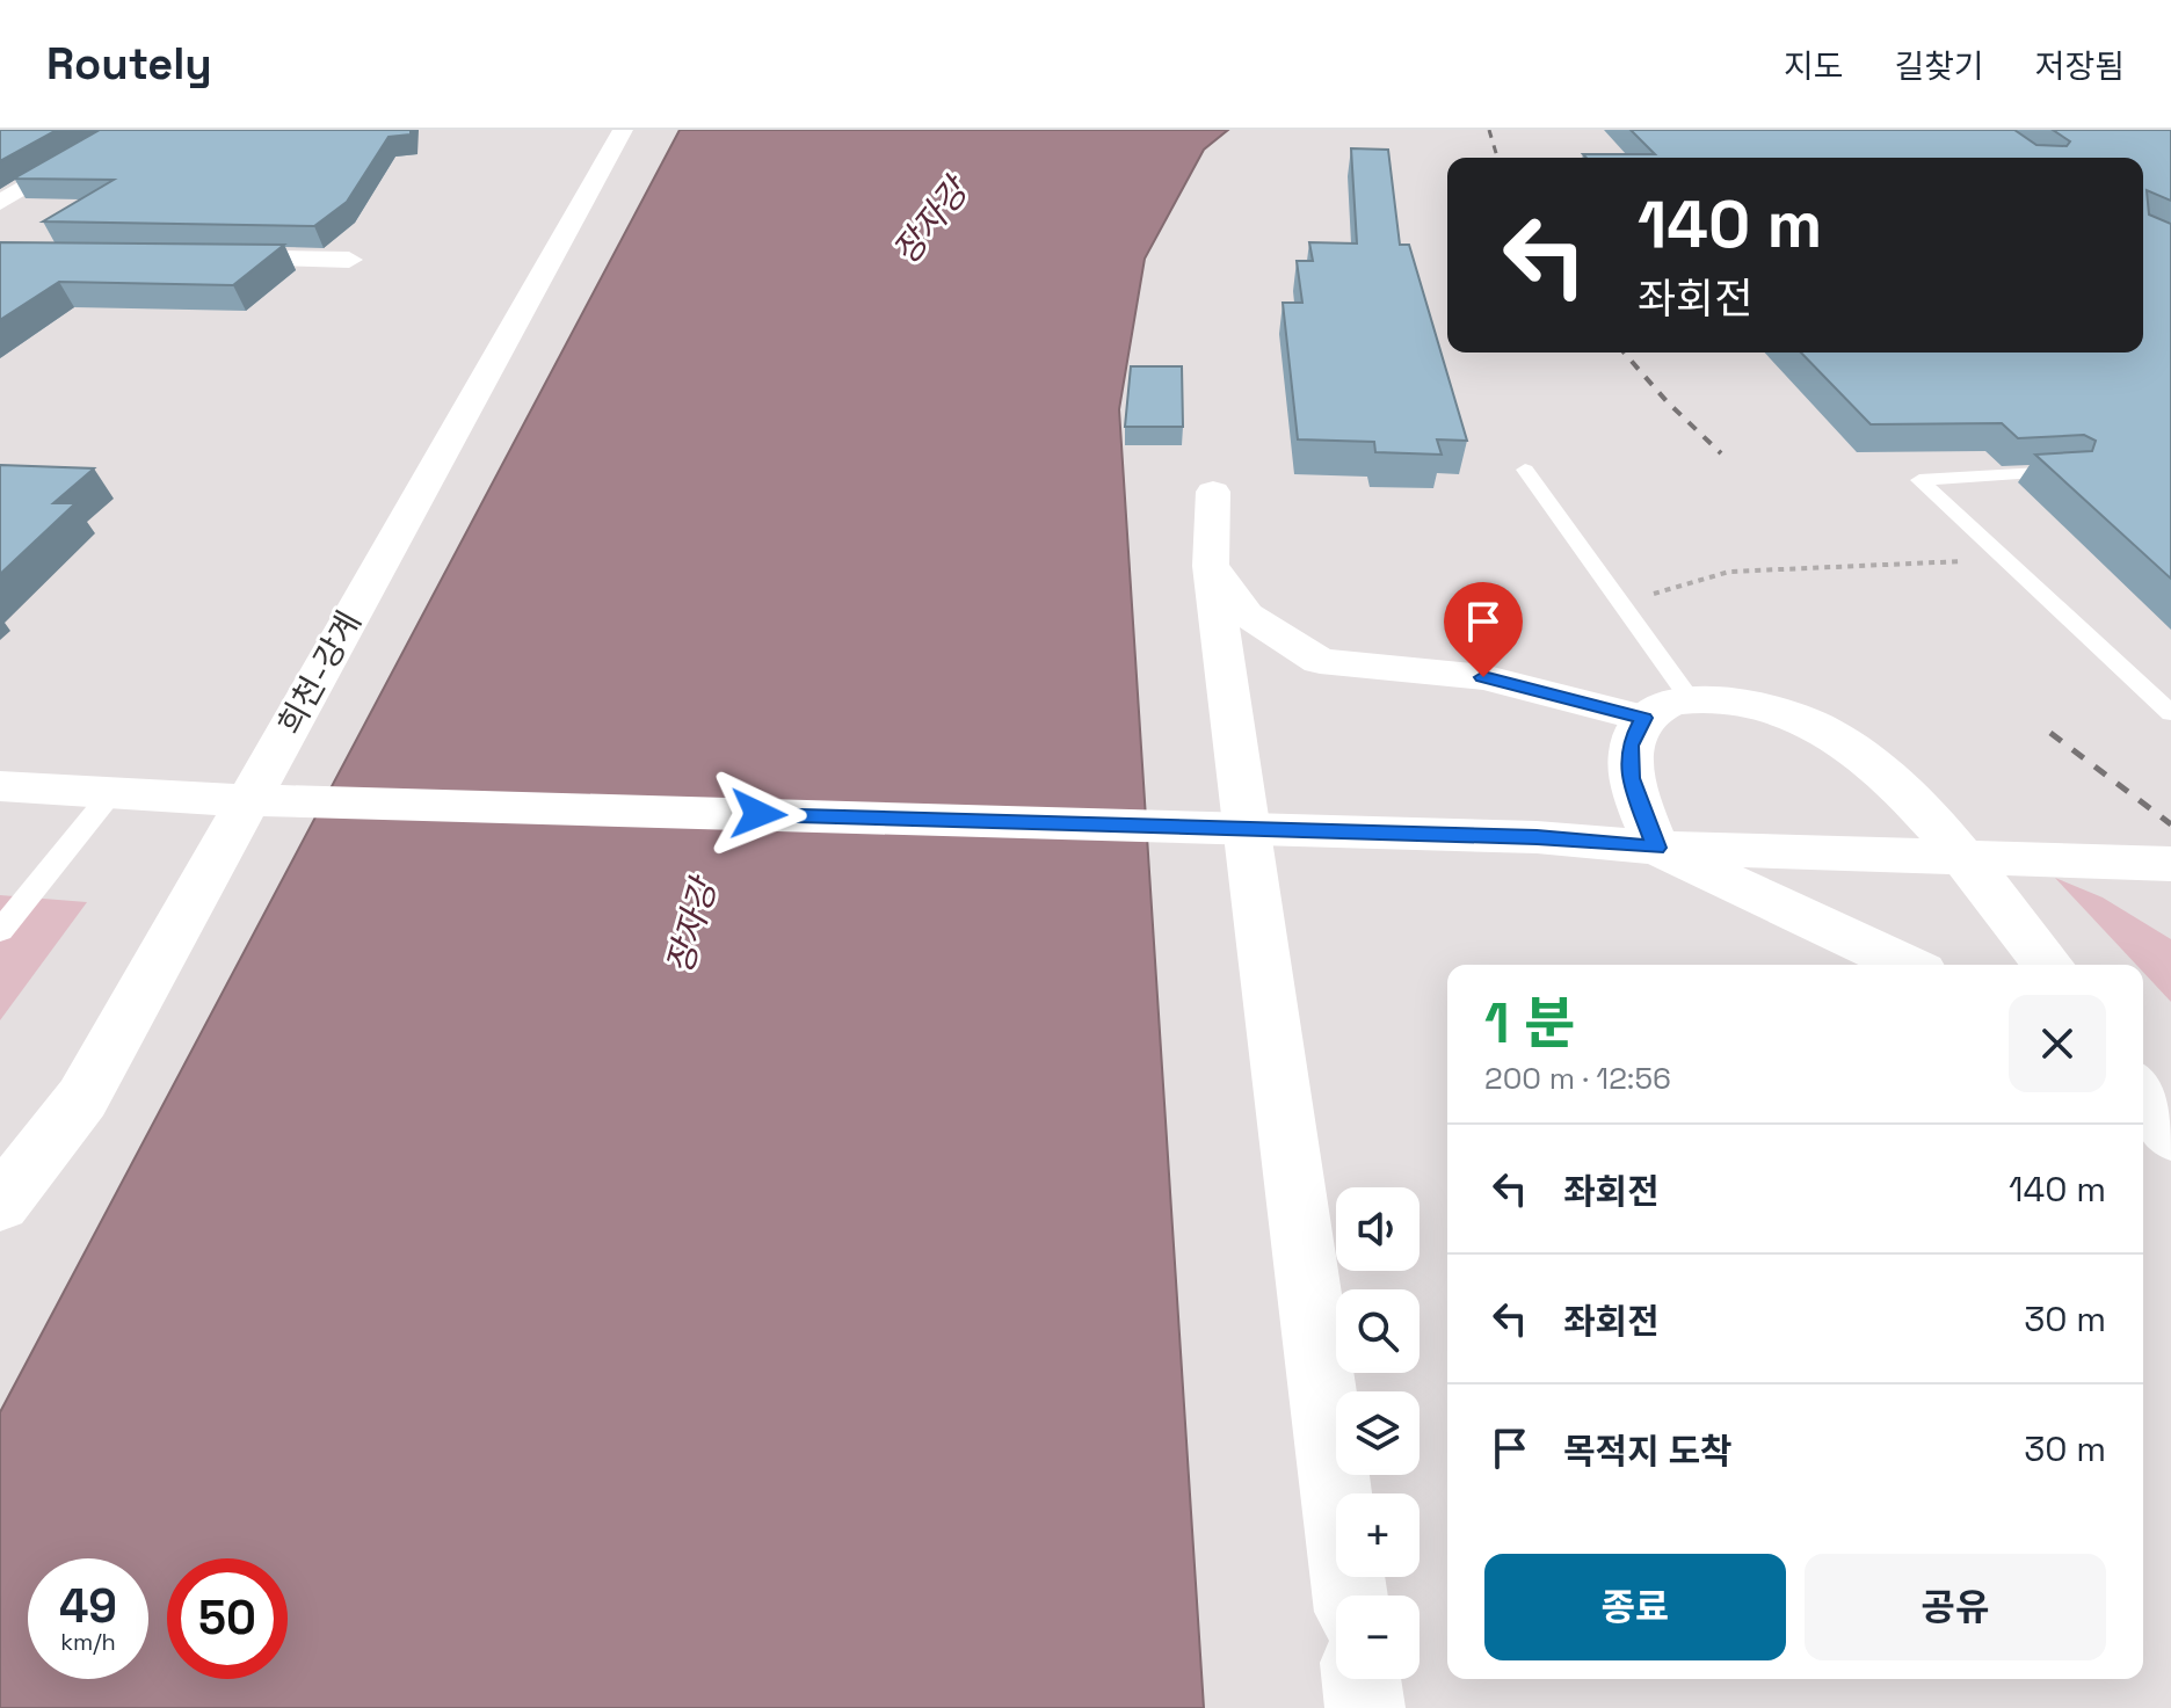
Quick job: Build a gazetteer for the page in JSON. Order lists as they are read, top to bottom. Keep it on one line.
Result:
{"streets":{"main road":["희천-강계"]},"water":["장자강"],"page":{"header":"Routely","nav":["지도","길찾기","저장됨"],"turn":["140 m","좌회전"],"heading":["1 분","200 m · 12:56"],"list":[{"name":"좌회전","value":"140 m"},{"name":"좌회전","value":"30 m"},{"name":"목적지 도착","value":"30 m"}],"map_buttons":["+","−"],"buttons":["종료","공유"],"speed":"49 km/h","limit":"50"}}
